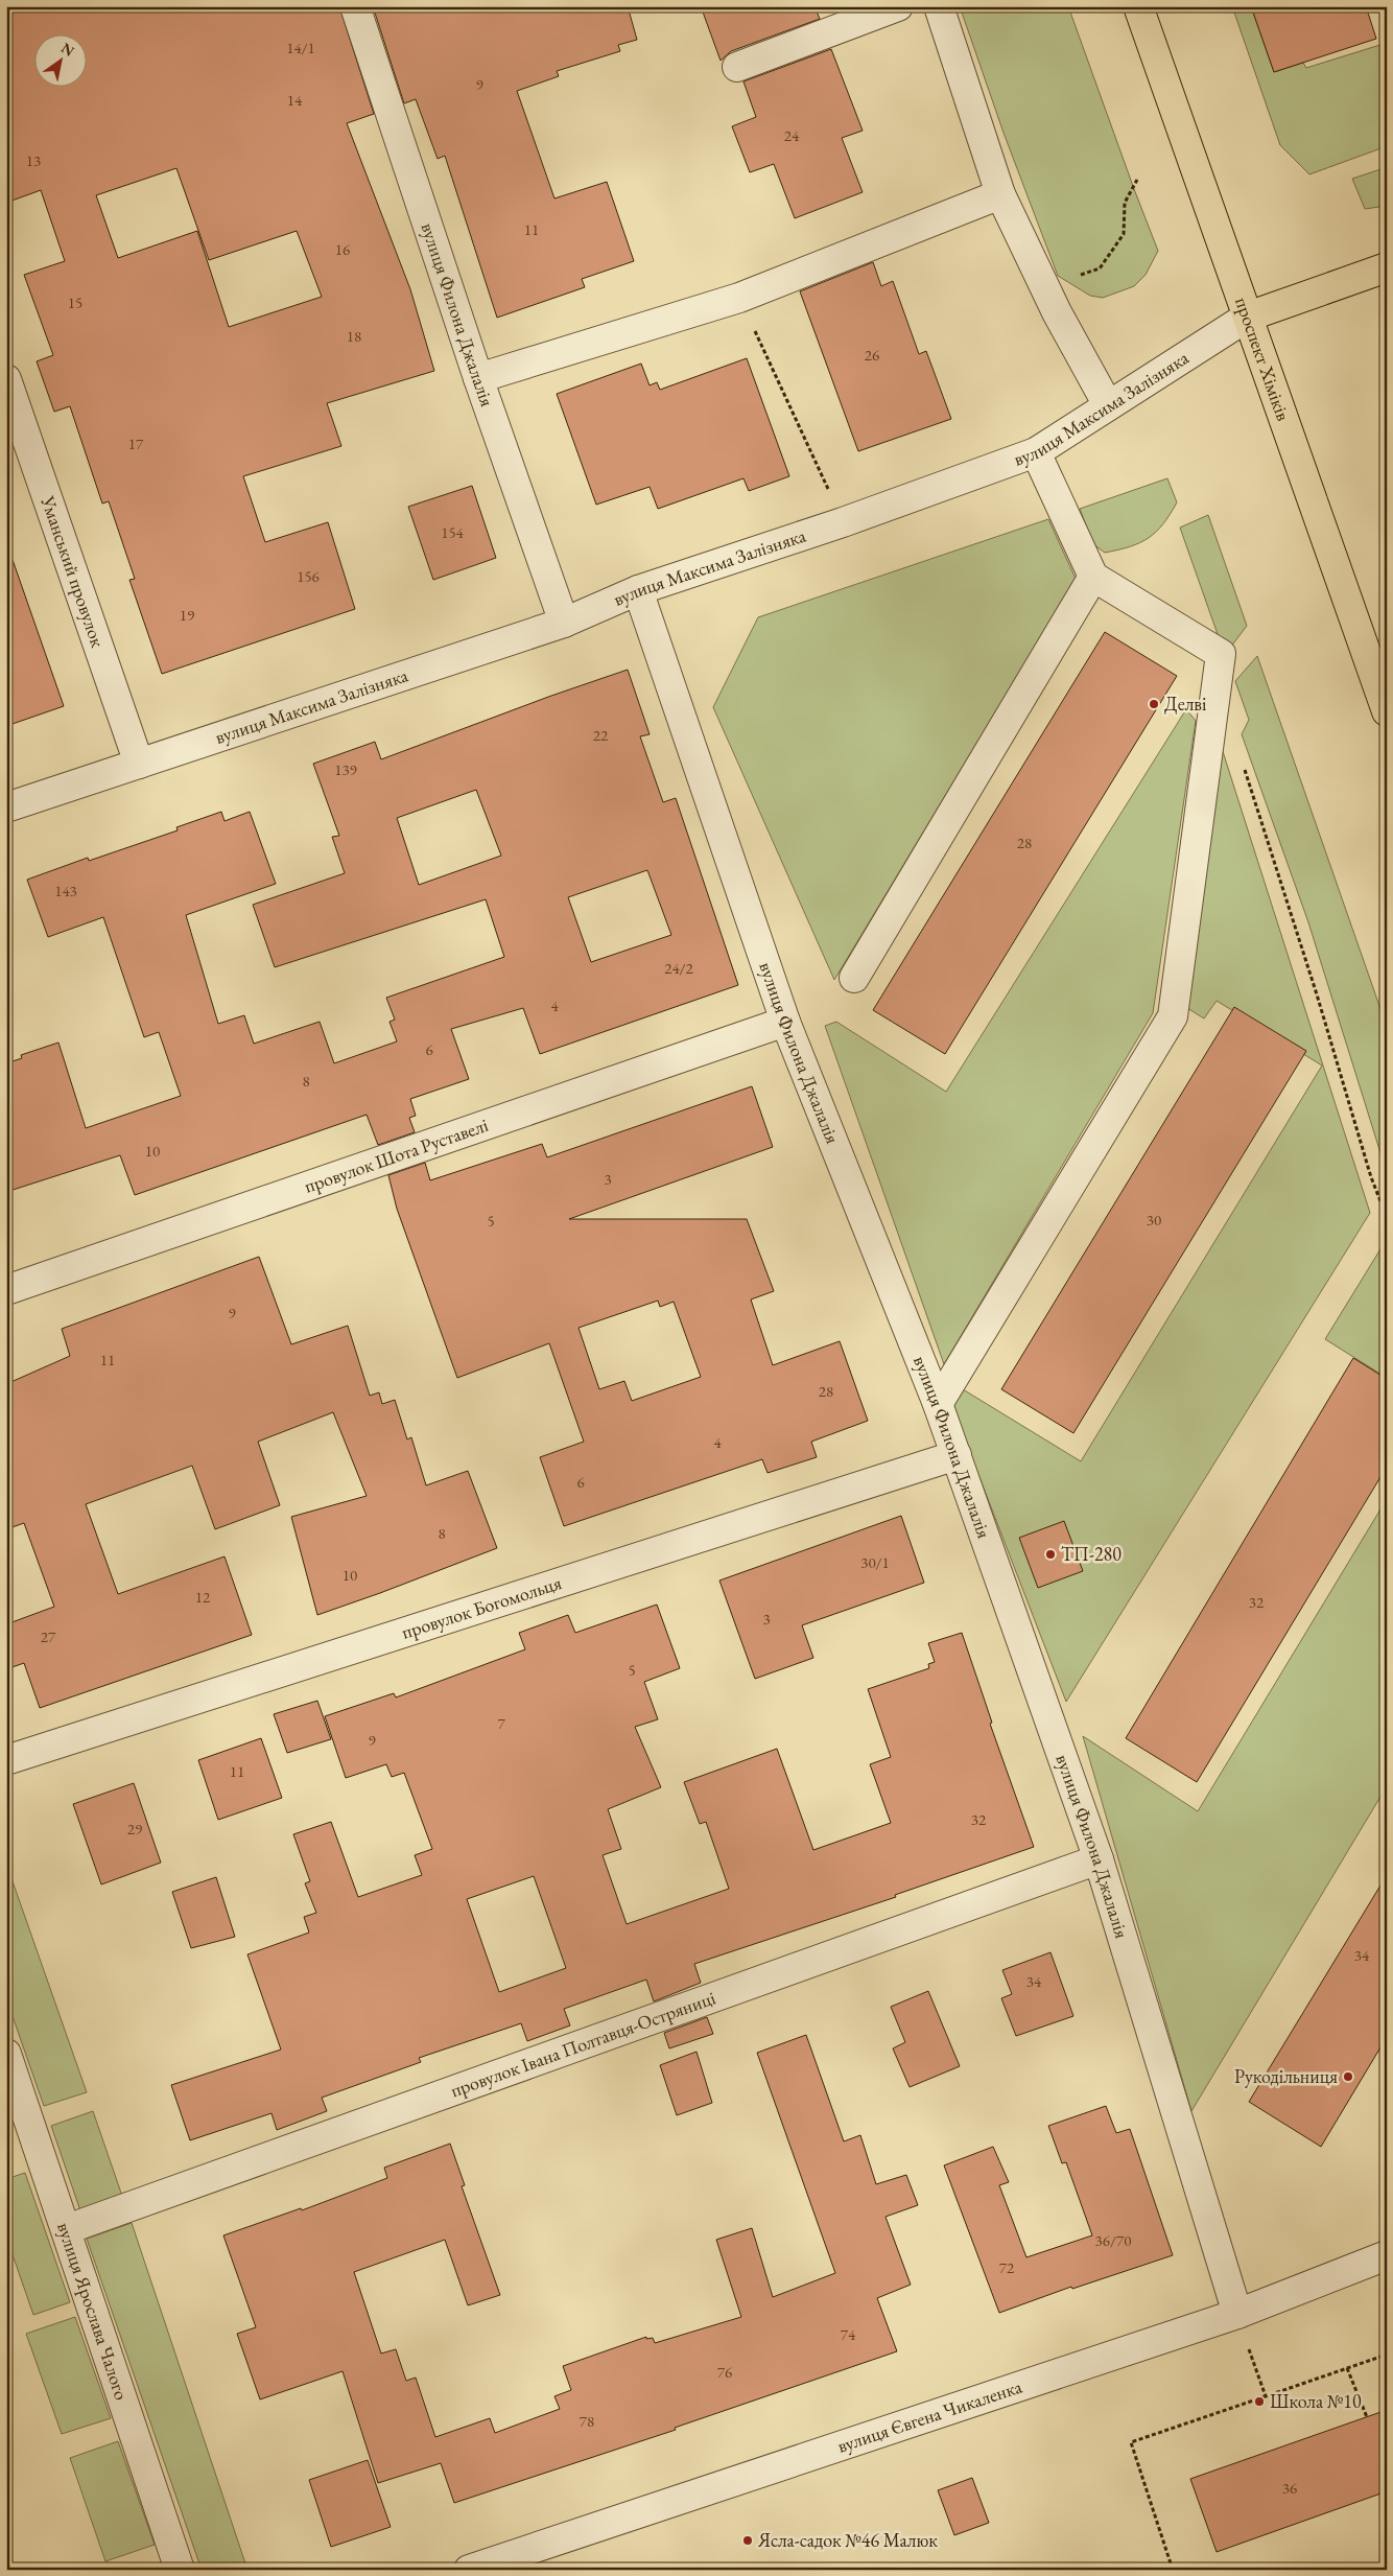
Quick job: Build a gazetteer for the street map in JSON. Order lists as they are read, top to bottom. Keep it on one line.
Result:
{"streets":{"main road":["проспект Хіміків","вулиця Максима Залізняка"],"street":["вулиця Филона Джалалія","Уманський провулок","провулок Шота Руставелі","провулок Богомольця","провулок Івана Полтавця-Остряниці","вулиця Ярослава Чалого","вулиця Євгена Чикаленка"]},"crossings":[["вулиця Филона Джалалія","вулиця Максима Залізняка"],["вулиця Филона Джалалія","провулок Шота Руставелі"],["вулиця Филона Джалалія","провулок Богомольця"],["вулиця Филона Джалалія","провулок Івана Полтавця-Остряниці"],["вулиця Филона Джалалія","вулиця Євгена Чикаленка"],["проспект Хіміків","вулиця Максима Залізняка"],["вулиця Максима Залізняка","Уманський провулок"],["провулок Івана Полтавця-Остряниці","вулиця Ярослава Чалого"]],"places":["Делві","ТП-280","Рукодільниця","Школа №10","Ясла-садок №46 Малюк"],"house_numbers":["14/1","9","14","24","13","11","16","15","18","26","17","154","156","19","22","139","28","143","24/2","4","6","8","10","3","30","5","9","11","28","4","6","8","30/1","10","12","32","3","27","5","7","9","11","32","29","34","34","36/70","72","74","76","78","36"],"north":"top right"}
